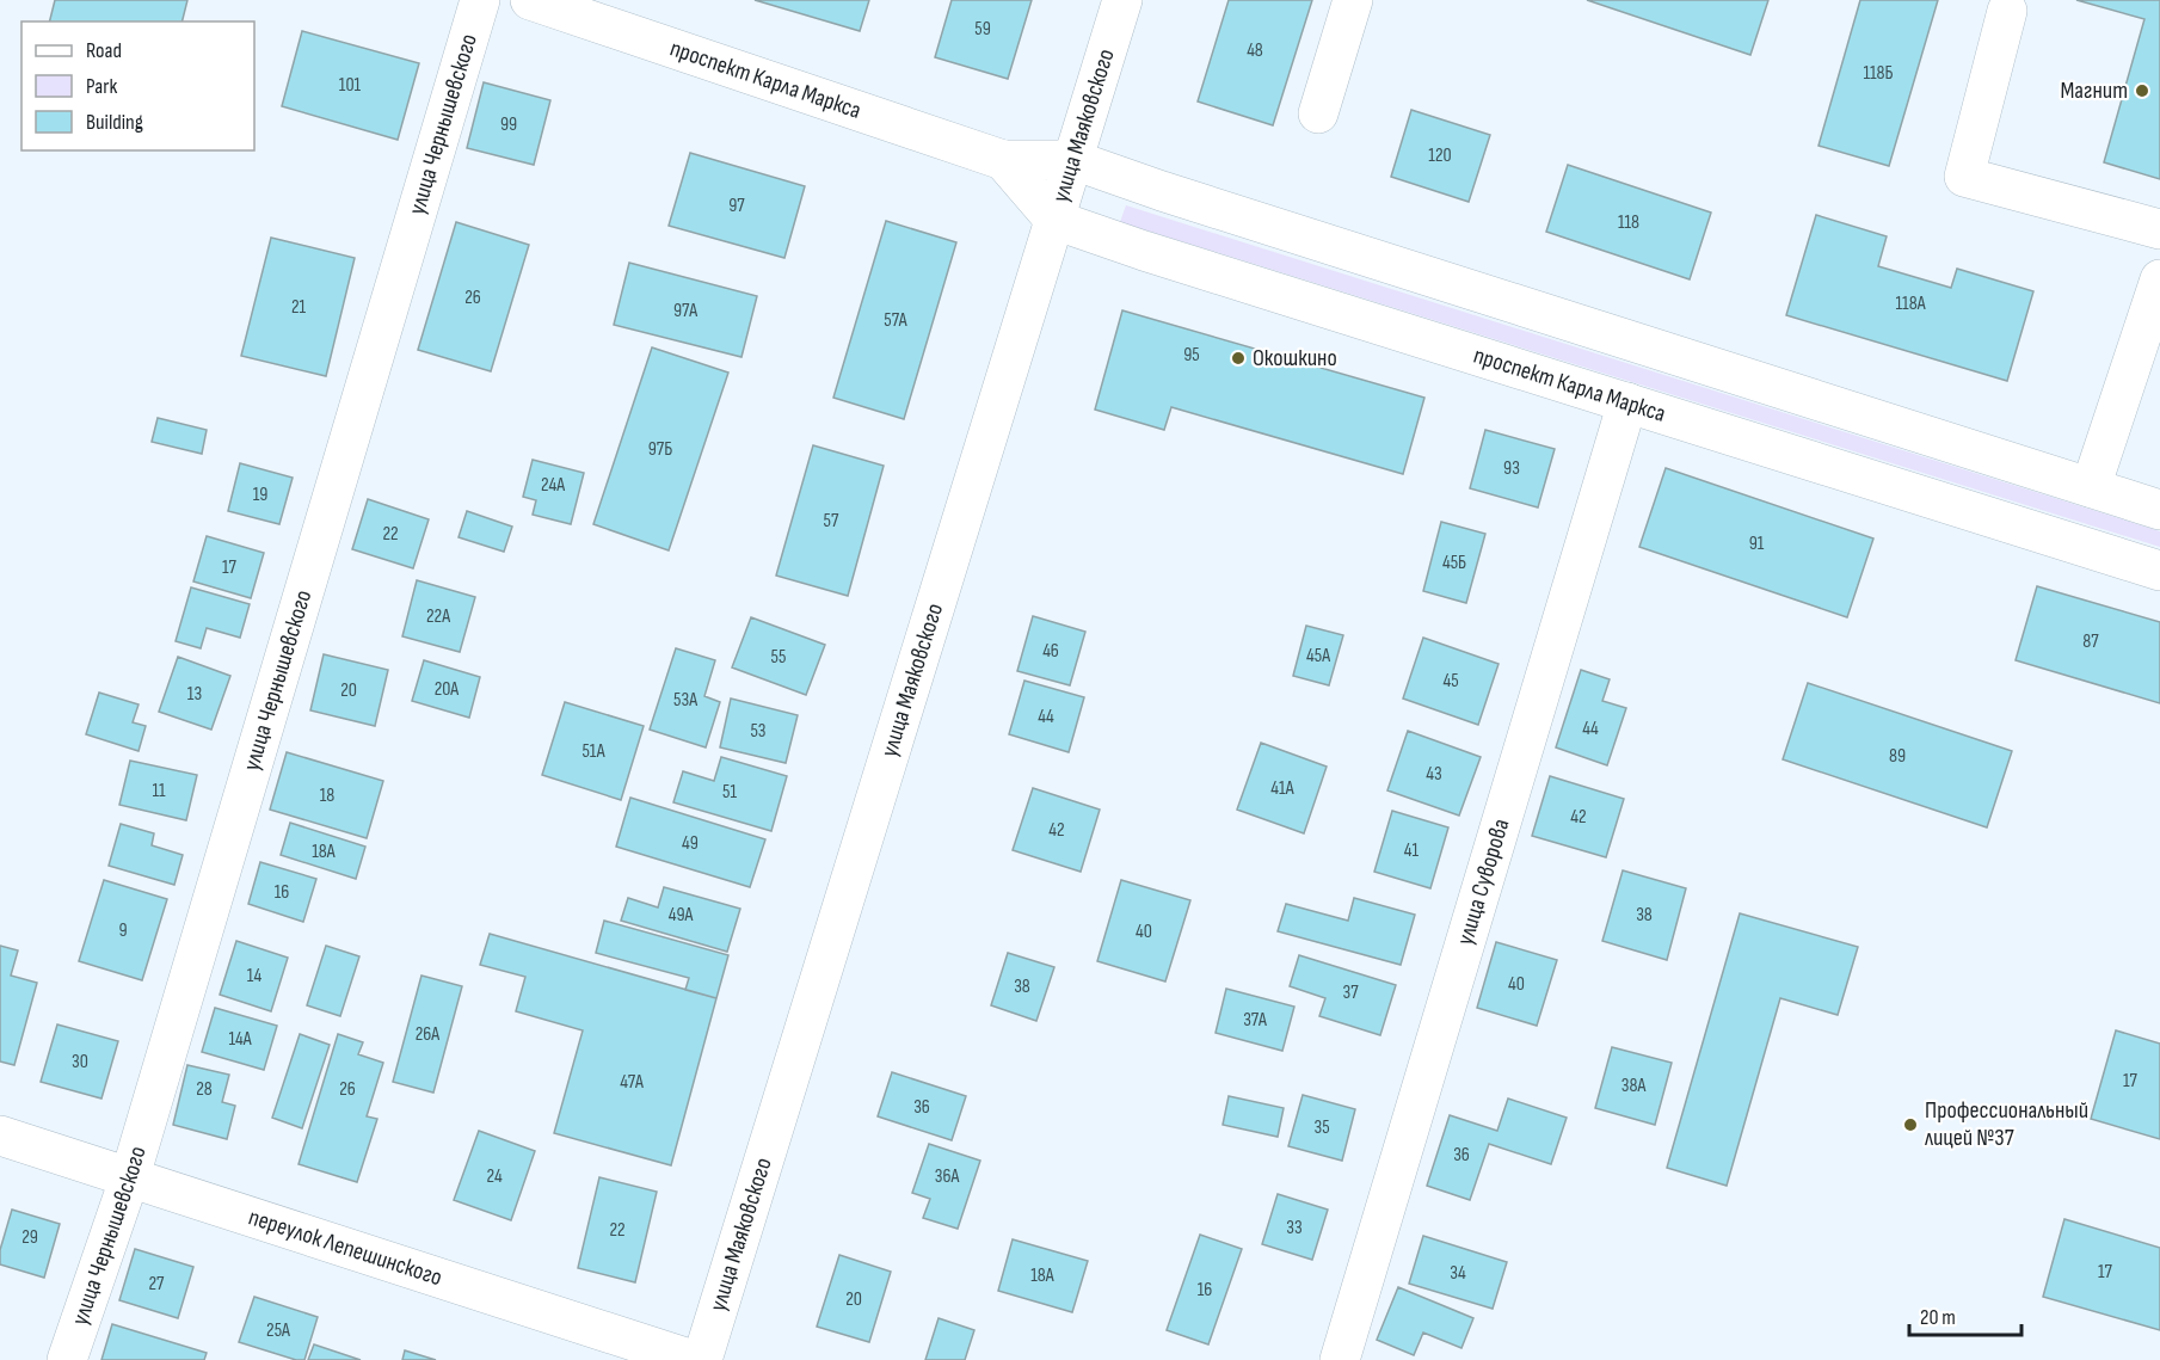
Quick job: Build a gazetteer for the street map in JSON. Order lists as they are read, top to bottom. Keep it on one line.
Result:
{"streets":{"main road":["проспект Карла Маркса","улица Чернышевского","улица Маяковского","улица Суворова","переулок Лепешинского"]},"crossings":[["проспект Карла Маркса","улица Маяковского"],["проспект Карла Маркса","улица Суворова"],["улица Чернышевского","переулок Лепешинского"]],"places":["Магнит","Окошкино","Профессиональный лицей №37"],"house_numbers":["59","48","118Б","101","99","120","97","118","26","118А","21","97А","57А","95","97Б","93","24А","19","57","22","91","45Б","17","22А","87","46","45А","55","45","20А","20","13","53А","44","44","53","51А","89","43","41А","11","51","18","42","42","49","41","18А","16","49А","38","9","40","14","40","38","37","37А","26А","14А","30","17","47А","38А","28","26","36","35","36","24","36А","33","22","29","17","34","18А","27","16","20","25А"],"legend":["Road","Park","Building"],"scale_bar":"20 m"}
